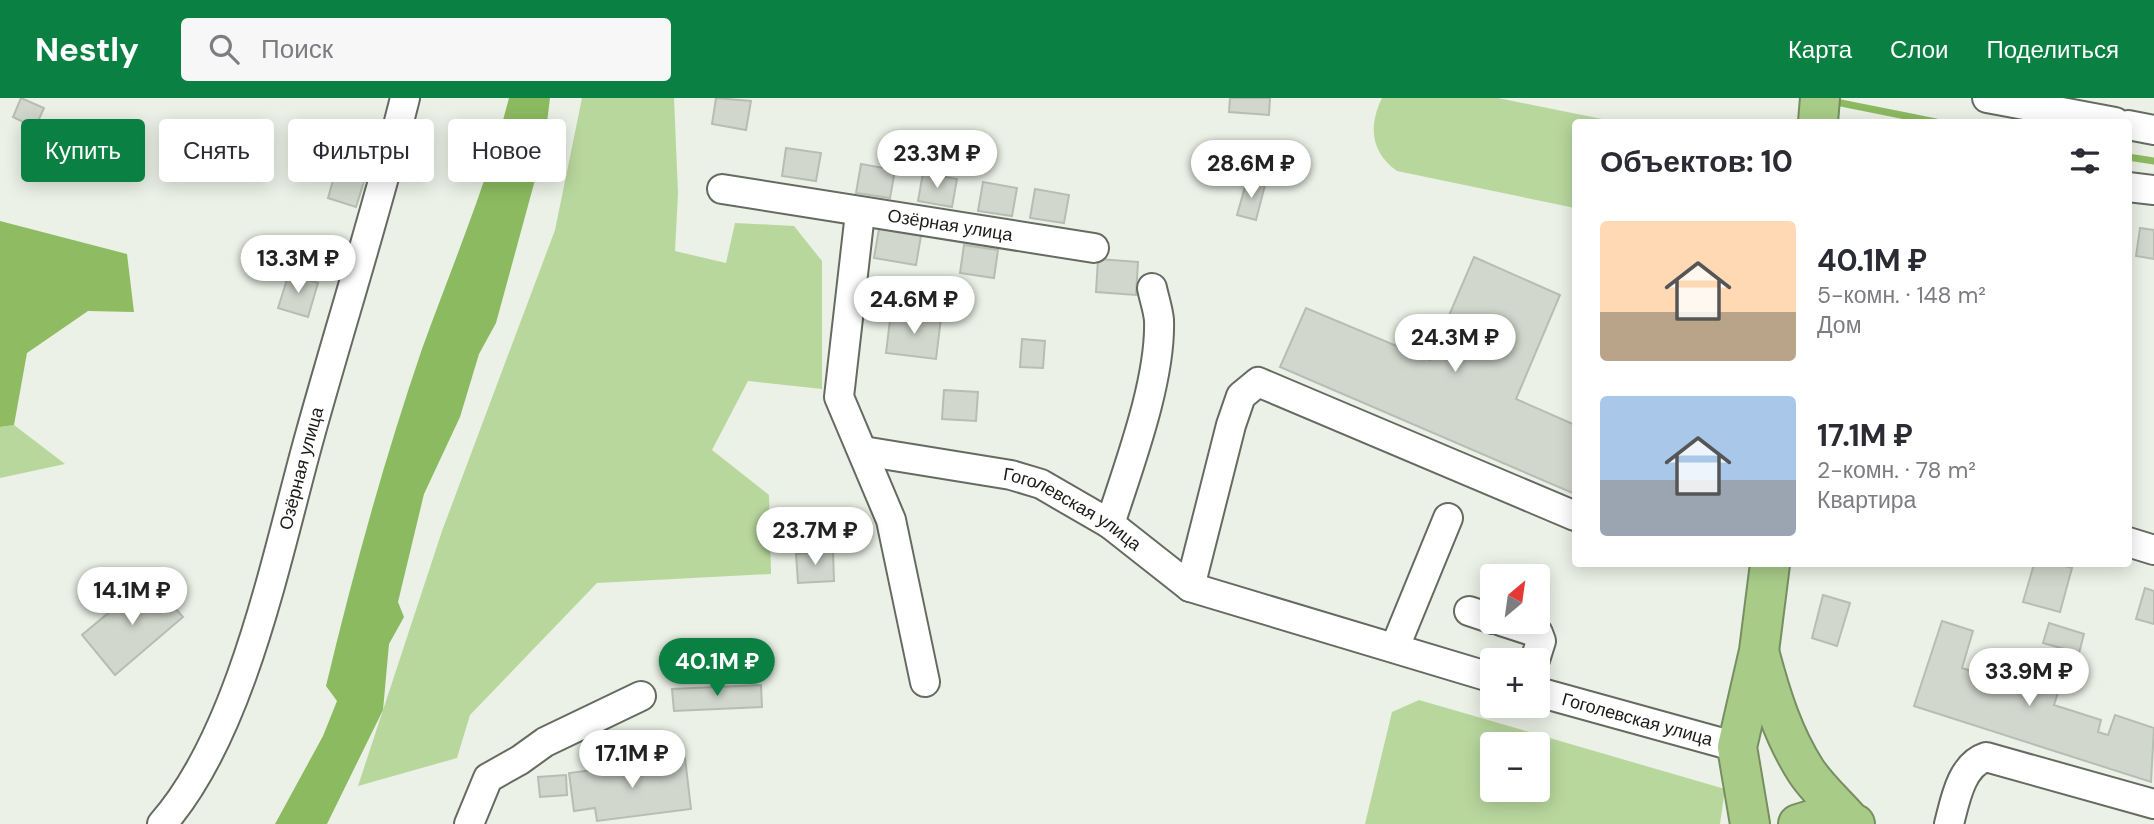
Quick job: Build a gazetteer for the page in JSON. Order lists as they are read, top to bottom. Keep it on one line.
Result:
{"streets":{"street":["Озёрная улица","Гоголевская улица"]},"north":"top right","page":{"header":"Nestly","search":"Поиск","nav":["Карта","Слои","Поделиться"],"chip":["Купить","Снять","Фильтры","Новое"],"heading":"Объектов: 10","price":["23.3M ₽","28.6M ₽","13.3M ₽","24.6M ₽","24.3M ₽","23.7M ₽","14.1M ₽","40.1M ₽","33.9M ₽","17.1M ₽"],"list":[{"name":"40.1M ₽","note":"5-комн. · 148 m² · Дом"},{"name":"17.1M ₽","note":"2-комн. · 78 m² · Квартира"}],"map_buttons":["+","−"]}}
